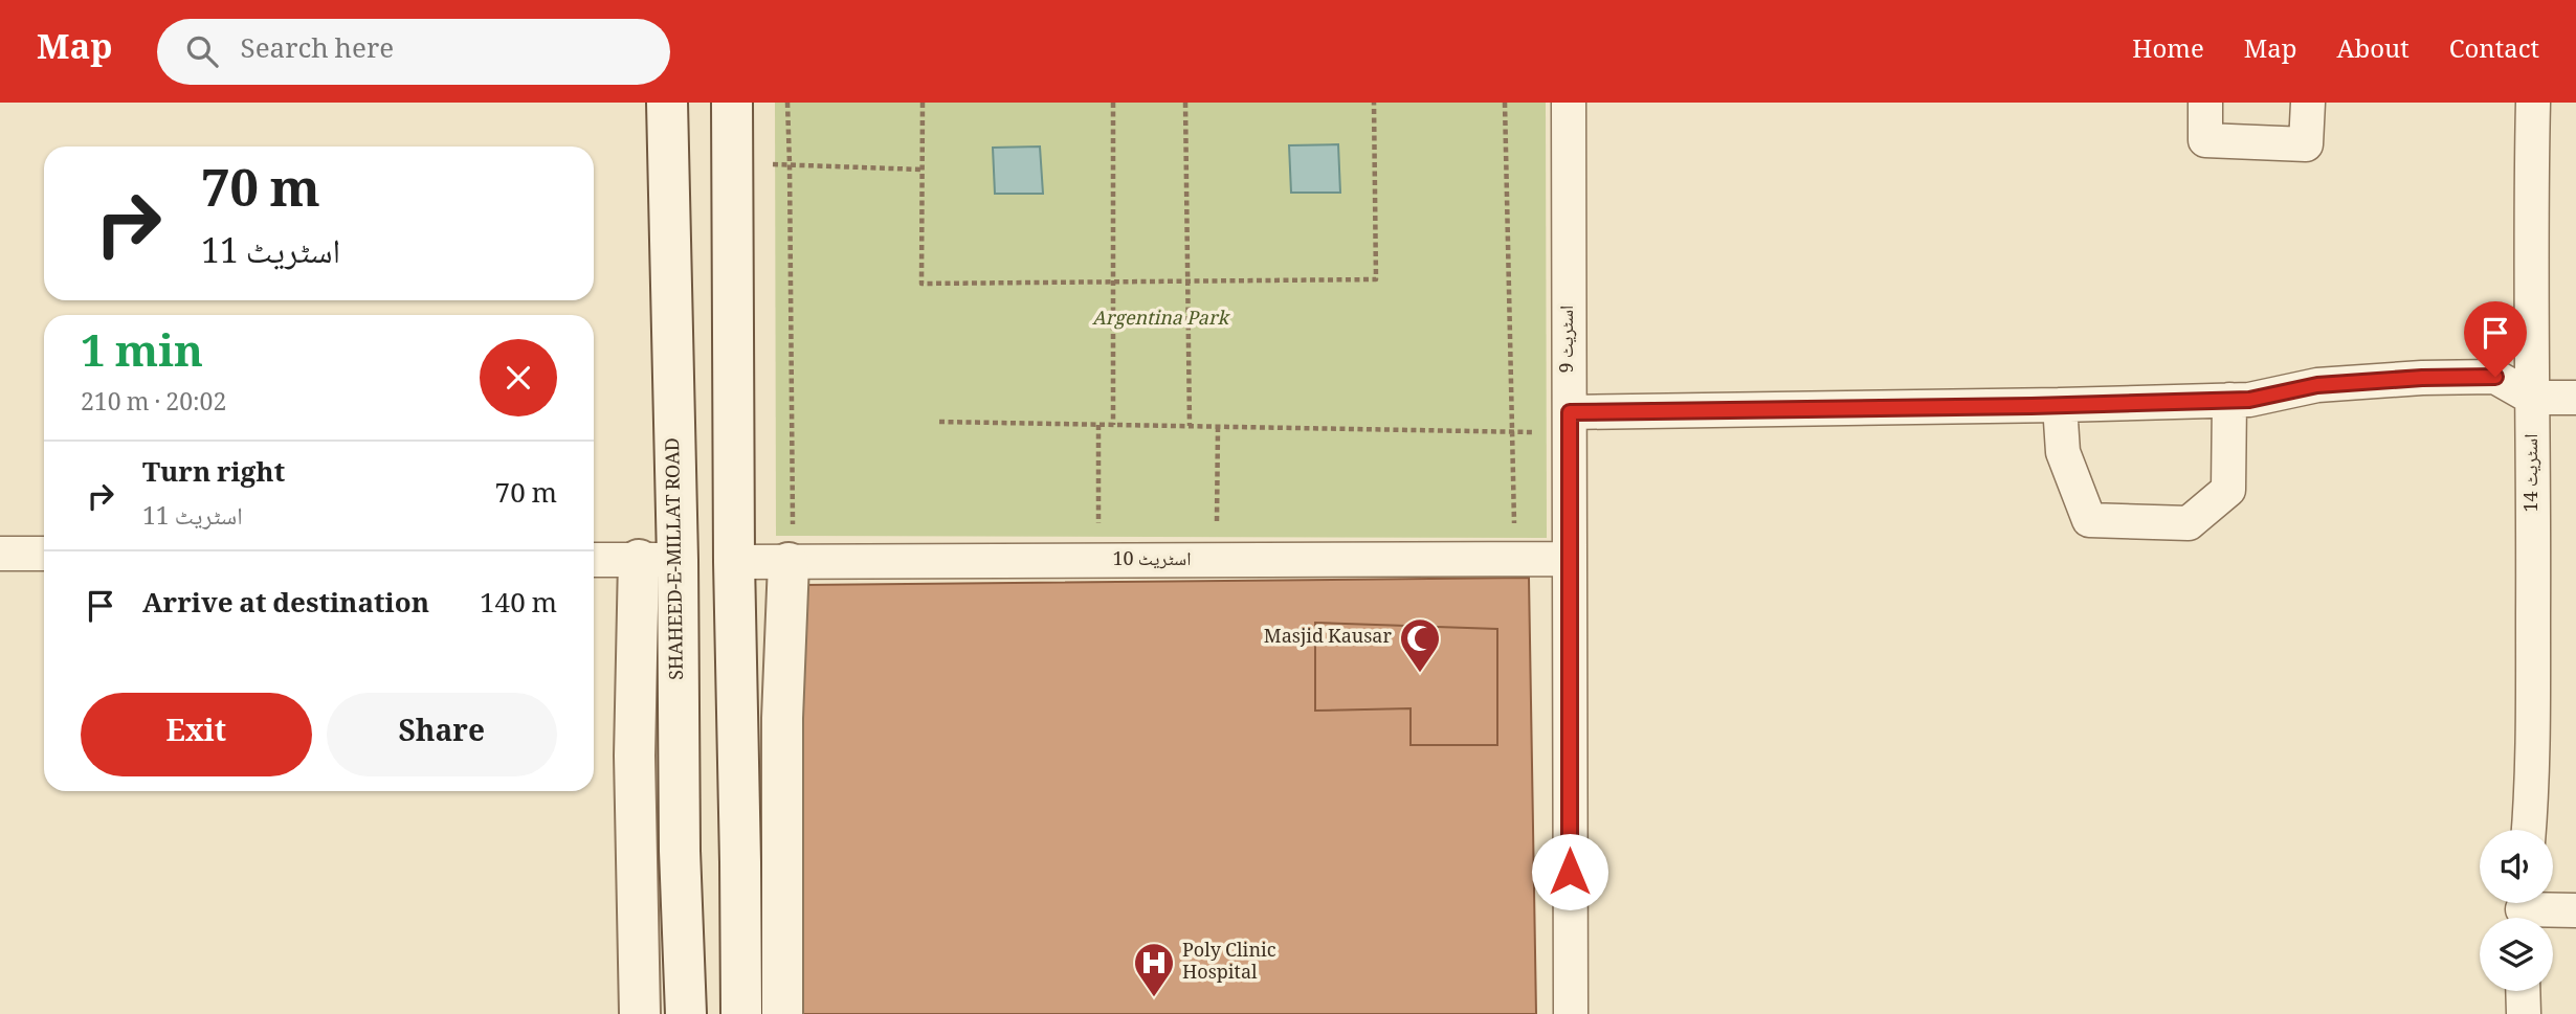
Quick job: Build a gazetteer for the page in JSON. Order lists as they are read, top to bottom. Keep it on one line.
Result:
{"streets":{"main road":["SHAHEED-E-MILLAT ROAD"],"street":["اسٹریٹ 9","اسٹریٹ 14","اسٹریٹ 10"]},"crossings":[["اسٹریٹ 9","اسٹریٹ 10"]],"parks":["Argentina Park"],"places":{"mosque":["Masjid Kausar"],"hospital":["Poly Clinic Hospital"]},"page":{"header":"Map","search":"Search here","nav":["Home","Map","About","Contact"],"turn":["70 m","اسٹریٹ 11"],"heading":["1 min","210 m · 20:02"],"list":[{"name":"Turn right","note":"اسٹریٹ 11","value":"70 m"},{"name":"Arrive at destination","value":"140 m"}],"buttons":["Exit","Share"]}}
